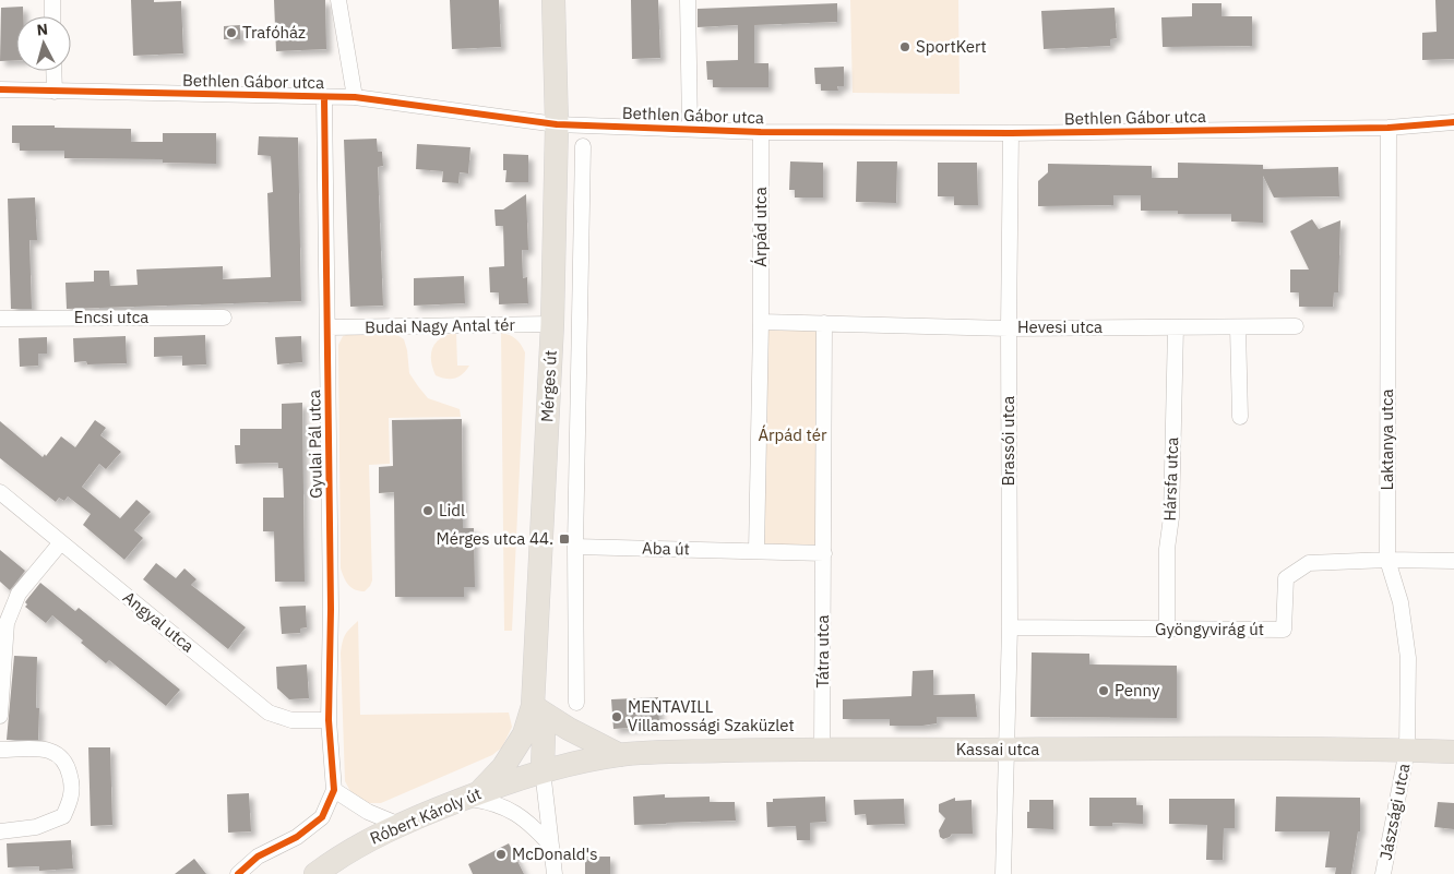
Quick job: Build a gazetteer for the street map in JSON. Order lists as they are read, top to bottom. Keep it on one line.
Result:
{"streets":{"main road":["Mérges út","Kassai utca","Róbert Károly út"],"street":["Bethlen Gábor utca","Árpád utca","Encsi utca","Budai Nagy Antal tér","Hevesi utca","Laktanya utca","Brassói utca","Gyulai Pál utca","Hársfa utca","Aba út","Angyal utca","Gyöngyvirág út","Tátra utca","Jászsági utca"]},"crossings":[["Bethlen Gábor utca","Árpád utca"],["Bethlen Gábor utca","Mérges út"],["Bethlen Gábor utca","Laktanya utca"],["Bethlen Gábor utca","Brassói utca"],["Bethlen Gábor utca","Gyulai Pál utca"],["Budai Nagy Antal tér","Mérges út"],["Budai Nagy Antal tér","Gyulai Pál utca"],["Hevesi utca","Brassói utca"],["Hevesi utca","Hársfa utca"],["Mérges út","Aba út"],["Mérges út","Kassai utca"],["Mérges út","Róbert Károly út"],["Laktanya utca","Gyöngyvirág út"],["Laktanya utca","Kassai utca"],["Laktanya utca","Jászsági utca"],["Brassói utca","Gyöngyvirág út"],["Brassói utca","Kassai utca"],["Gyulai Pál utca","Angyal utca"],["Hársfa utca","Gyöngyvirág út"],["Tátra utca","Kassai utca"],["Kassai utca","Jászsági utca"],["Kassai utca","Róbert Károly út"]],"parks":["Árpád tér"],"places":{"other":["Trafóház","SportKert","Lidl","Penny","MENTAVILL Villamossági Szaküzlet","McDonald's"],"transit":["Mérges utca 44."]},"north":"top"}
